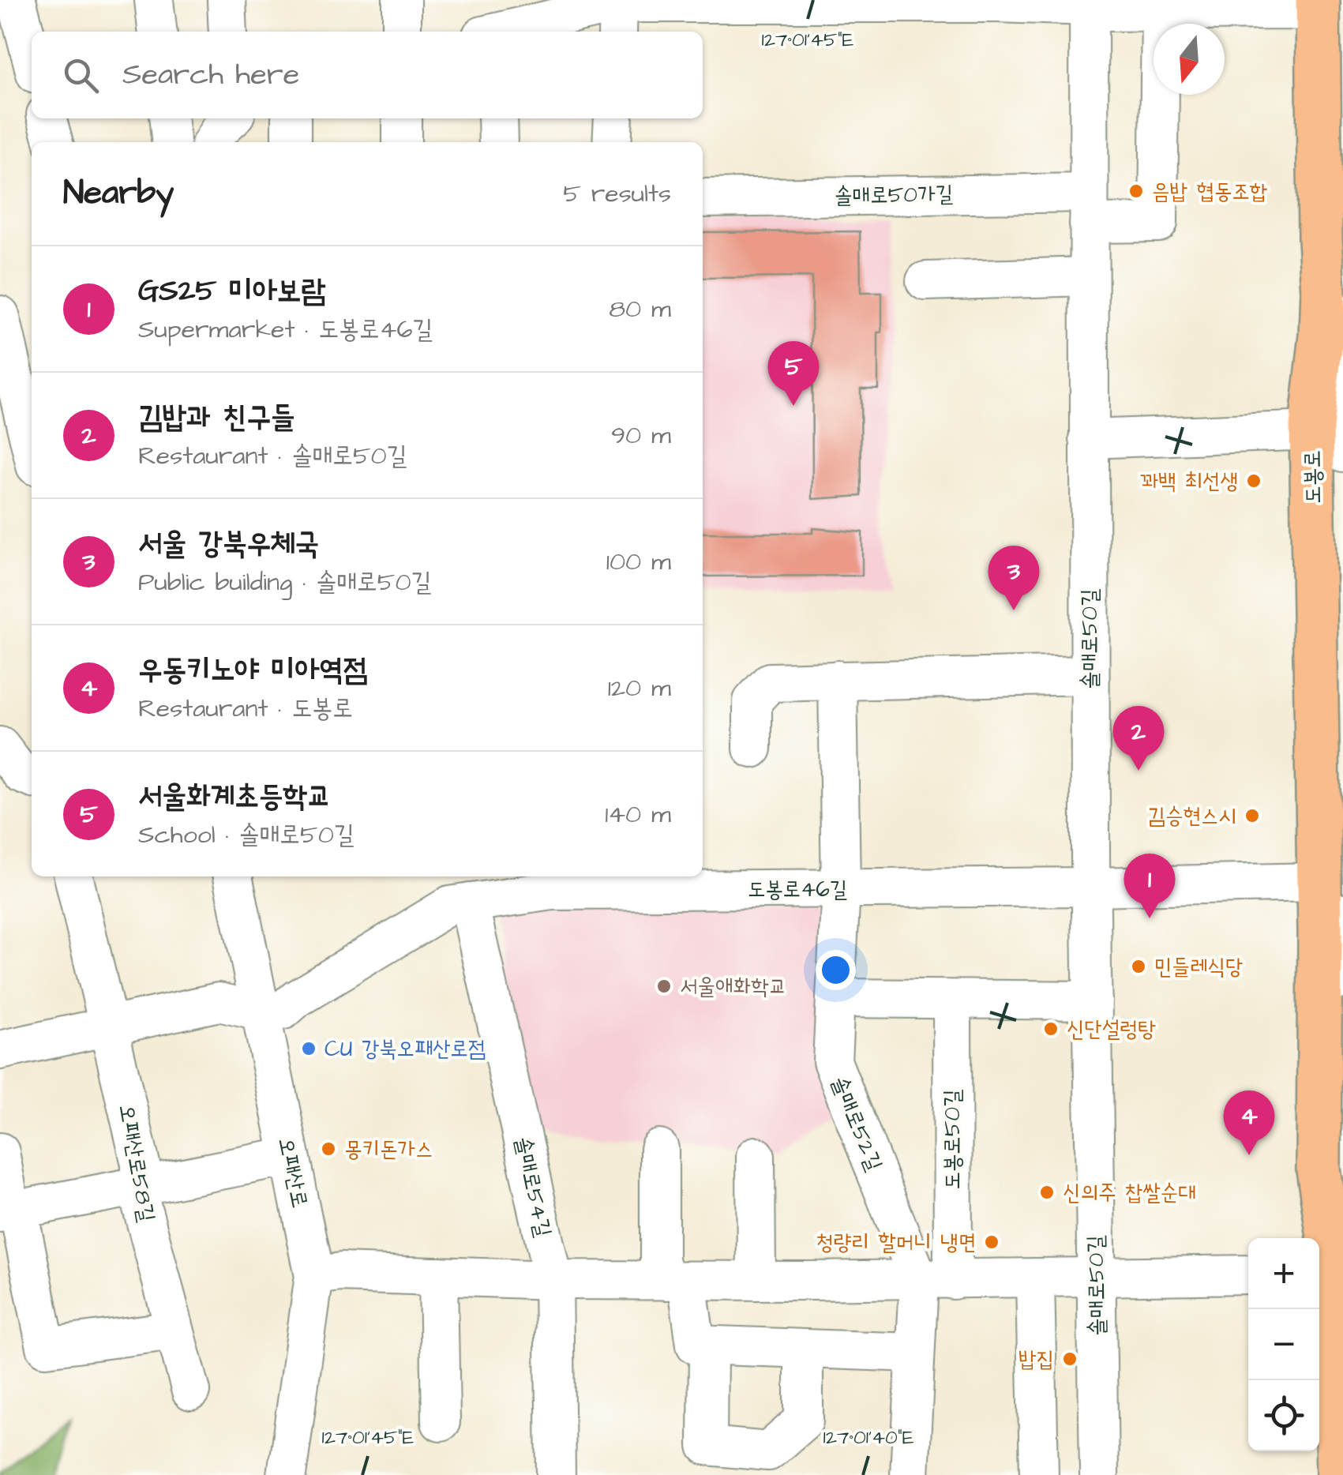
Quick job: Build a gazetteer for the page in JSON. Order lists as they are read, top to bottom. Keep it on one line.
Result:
{"streets":{"main road":["도봉로"],"street":["솔매로50가길","솔매로50길","도봉로46길","솔매로52길","도봉로50길","오패산로58길","오패산로","솔매로54길"]},"crossings":[["솔매로50가길","솔매로50길"],["도봉로","도봉로46길"],["솔매로50길","도봉로46길"],["도봉로46길","솔매로52길"],["도봉로46길","오패산로"],["도봉로46길","솔매로54길"],["솔매로52길","도봉로50길"]],"places":["음밥 협동조합","꽈백 최선생","김승현스시","민들레식당","서울애화학교","신단설렁탕","CU 강북오패산로점","몽키돈가스","신의주 찹쌀순대","청량리 할머니 냉면","밥집"],"north":"bottom","page":{"search":"Search here","heading":["Nearby","5 results"],"list":[{"mark":"1","name":"GS25 미아보람","note":"Supermarket · 도봉로46길","value":"80 m"},{"mark":"2","name":"김밥과 친구들","note":"Restaurant · 솔매로50길","value":"90 m"},{"mark":"3","name":"서울 강북우체국","note":"Public building · 솔매로50길","value":"100 m"},{"mark":"4","name":"우동키노야 미아역점","note":"Restaurant · 도봉로","value":"120 m"},{"mark":"5","name":"서울화계초등학교","note":"School · 솔매로50길","value":"140 m"}],"pins":["5","3","2","1","4"],"map_buttons":["+","−"]},"coordinates":["127°01'45\"E","127°01'40\"E"]}
